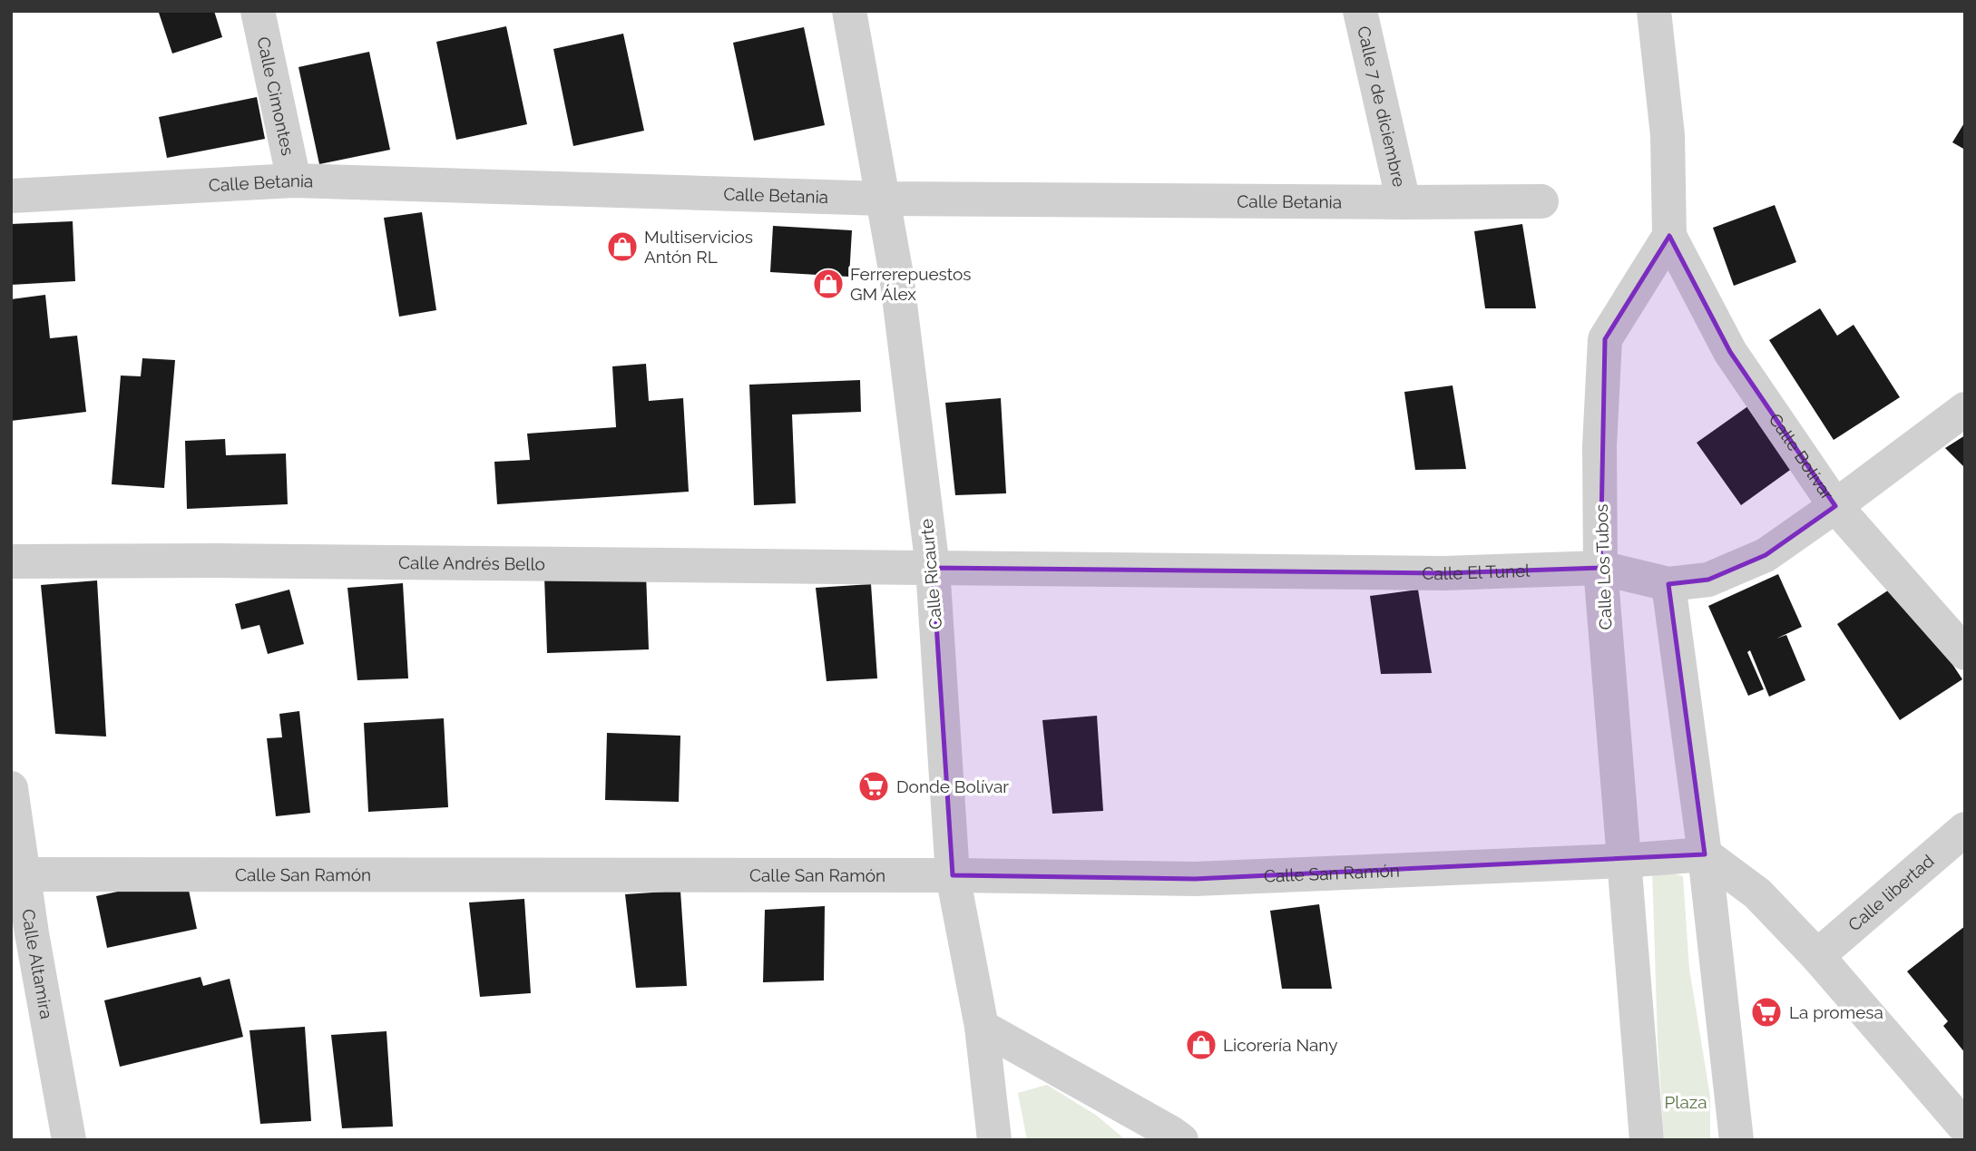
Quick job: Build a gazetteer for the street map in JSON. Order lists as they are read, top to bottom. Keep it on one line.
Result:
{"streets":{"street":["Calle Cimontes","Calle 7 de diciembre","Calle Betania","Calle Bolívar","Calle Andrés Bello","Calle Los Tubos","Calle El Tunel","Calle Ricaurte","Calle San Ramón","Calle libertad","Calle Altamira"]},"crossings":[["Calle Cimontes","Calle Betania"],["Calle 7 de diciembre","Calle Betania"],["Calle Betania","Calle Ricaurte"],["Calle Bolívar","Calle Los Tubos"],["Calle Bolívar","Calle El Tunel"],["Calle Andrés Bello","Calle El Tunel"],["Calle Andrés Bello","Calle Ricaurte"],["Calle Los Tubos","Calle El Tunel"],["Calle Los Tubos","Calle San Ramón"],["Calle El Tunel","Calle Ricaurte"],["Calle Ricaurte","Calle San Ramón"],["Calle San Ramón","Calle Altamira"]],"parks":["Plaza"],"places":{"shop":["Multiservicios Antón RL","Ferrerepuestos GM Álex","Licorería Nany"],"supermarket":["Donde Bolívar","La promesa"]}}
